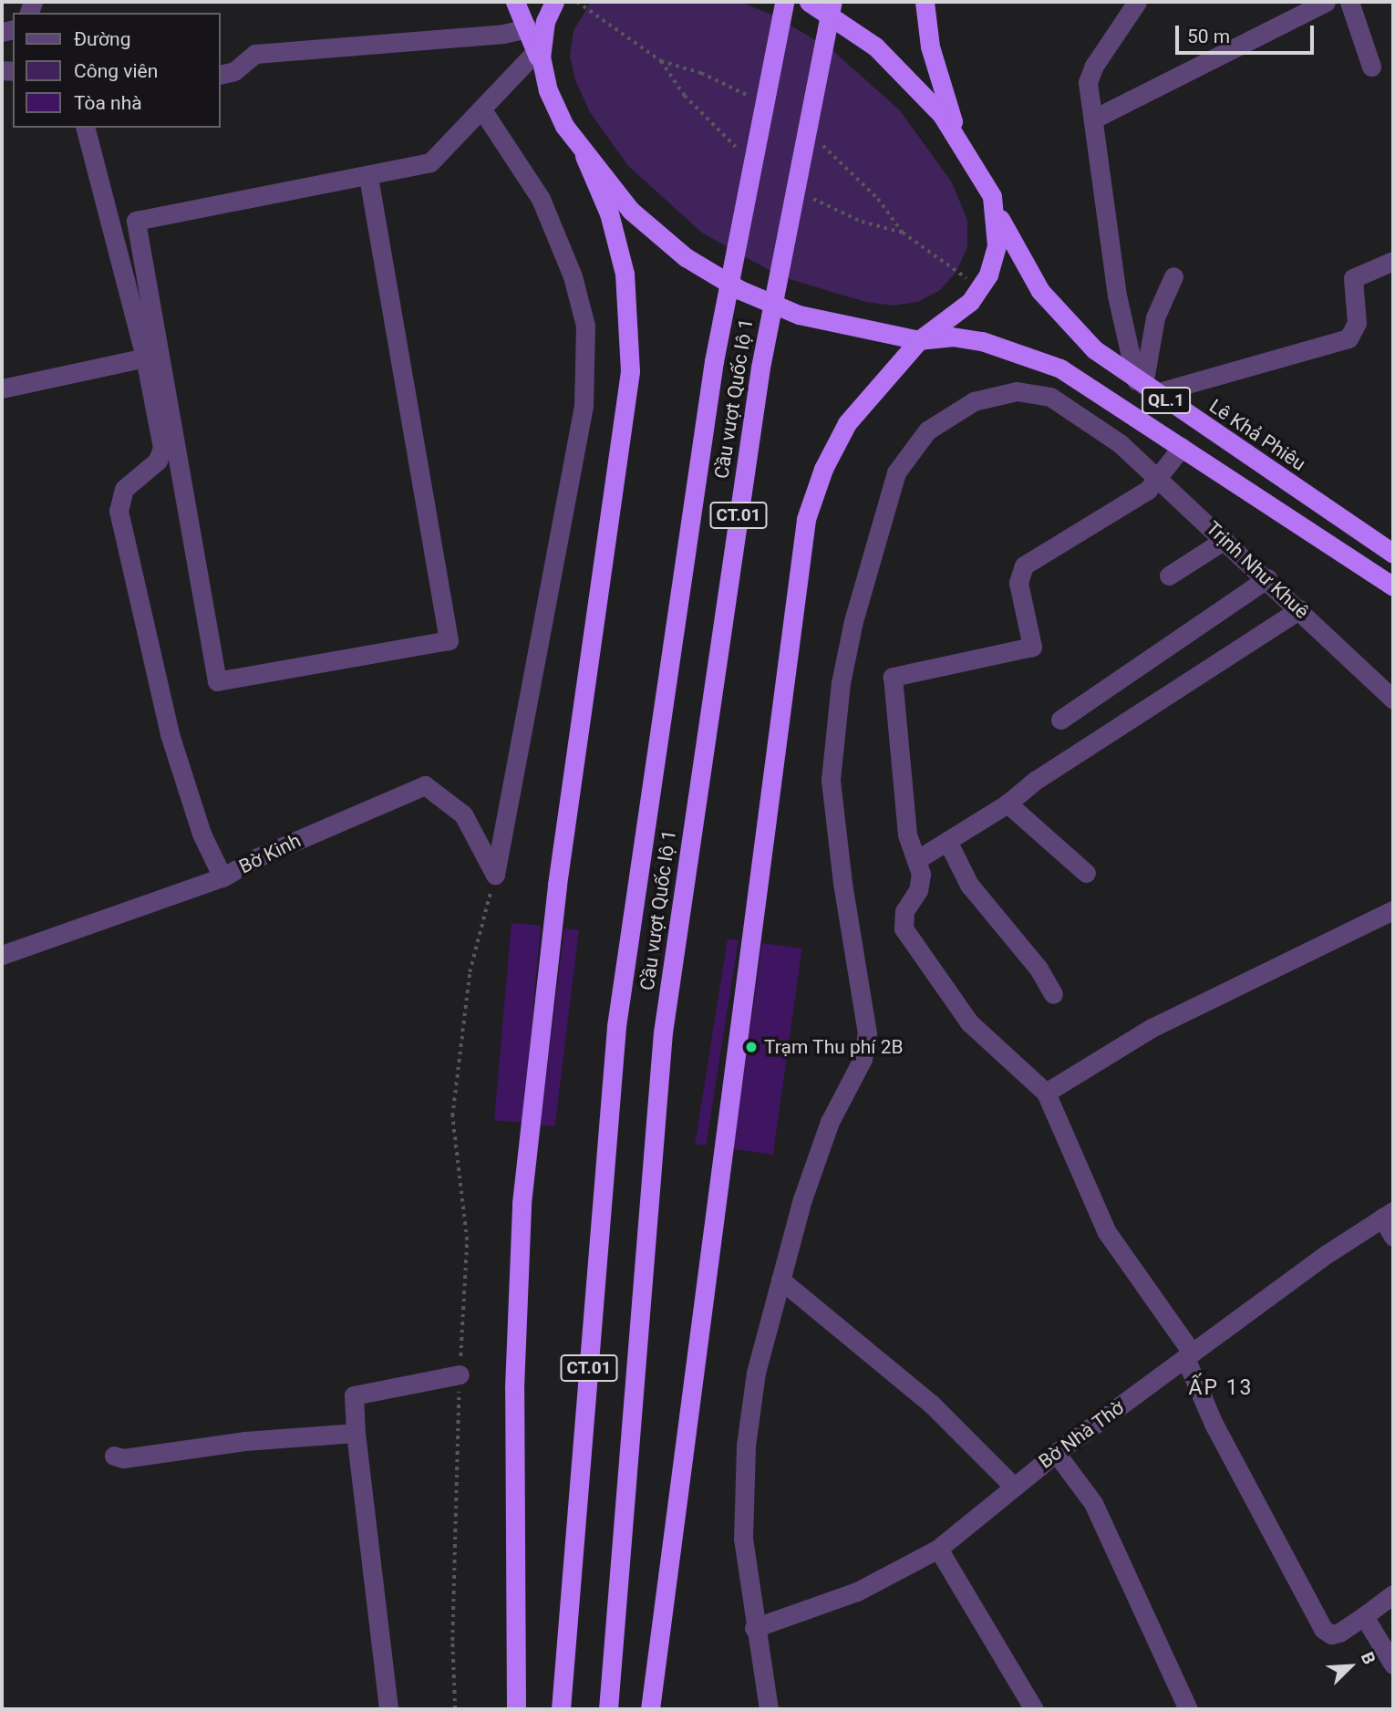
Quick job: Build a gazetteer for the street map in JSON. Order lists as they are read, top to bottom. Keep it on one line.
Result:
{"streets":{"highway":["Cầu vượt Quốc lộ 1","QL.1","Lê Khả Phiêu","CT.01"],"street":["Trịnh Như Khuê","Bờ Kinh","Bờ Nhà Thờ"]},"crossings":[["QL.1","Lê Khả Phiêu"],["Trịnh Như Khuê","Bờ Nhà Thờ"]],"districts":["ẤP 13"],"places":["Trạm Thu phí 2B"],"legend":["Đường","Công viên","Tòa nhà"],"scale_bar":"50 m","north":"top right"}
